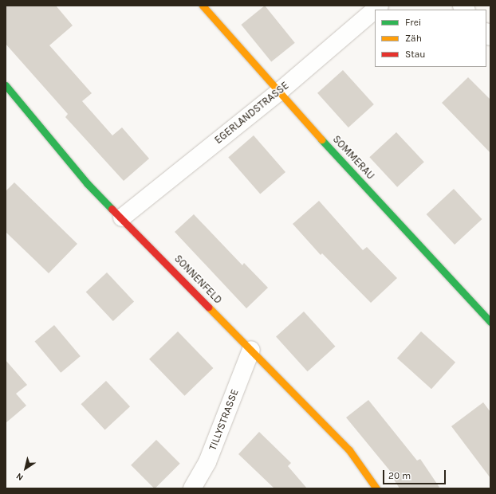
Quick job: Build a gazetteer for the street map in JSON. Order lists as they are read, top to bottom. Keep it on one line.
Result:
{"streets":{"street":["EGERLANDSTRASSE","SOMMERAU","SONNENFELD","TILLYSTRASSE"]},"crossings":[["EGERLANDSTRASSE","SOMMERAU"],["EGERLANDSTRASSE","SONNENFELD"],["SONNENFELD","TILLYSTRASSE"]],"legend":["Frei","Zäh","Stau"],"scale_bar":"20 m","north":"bottom left"}
